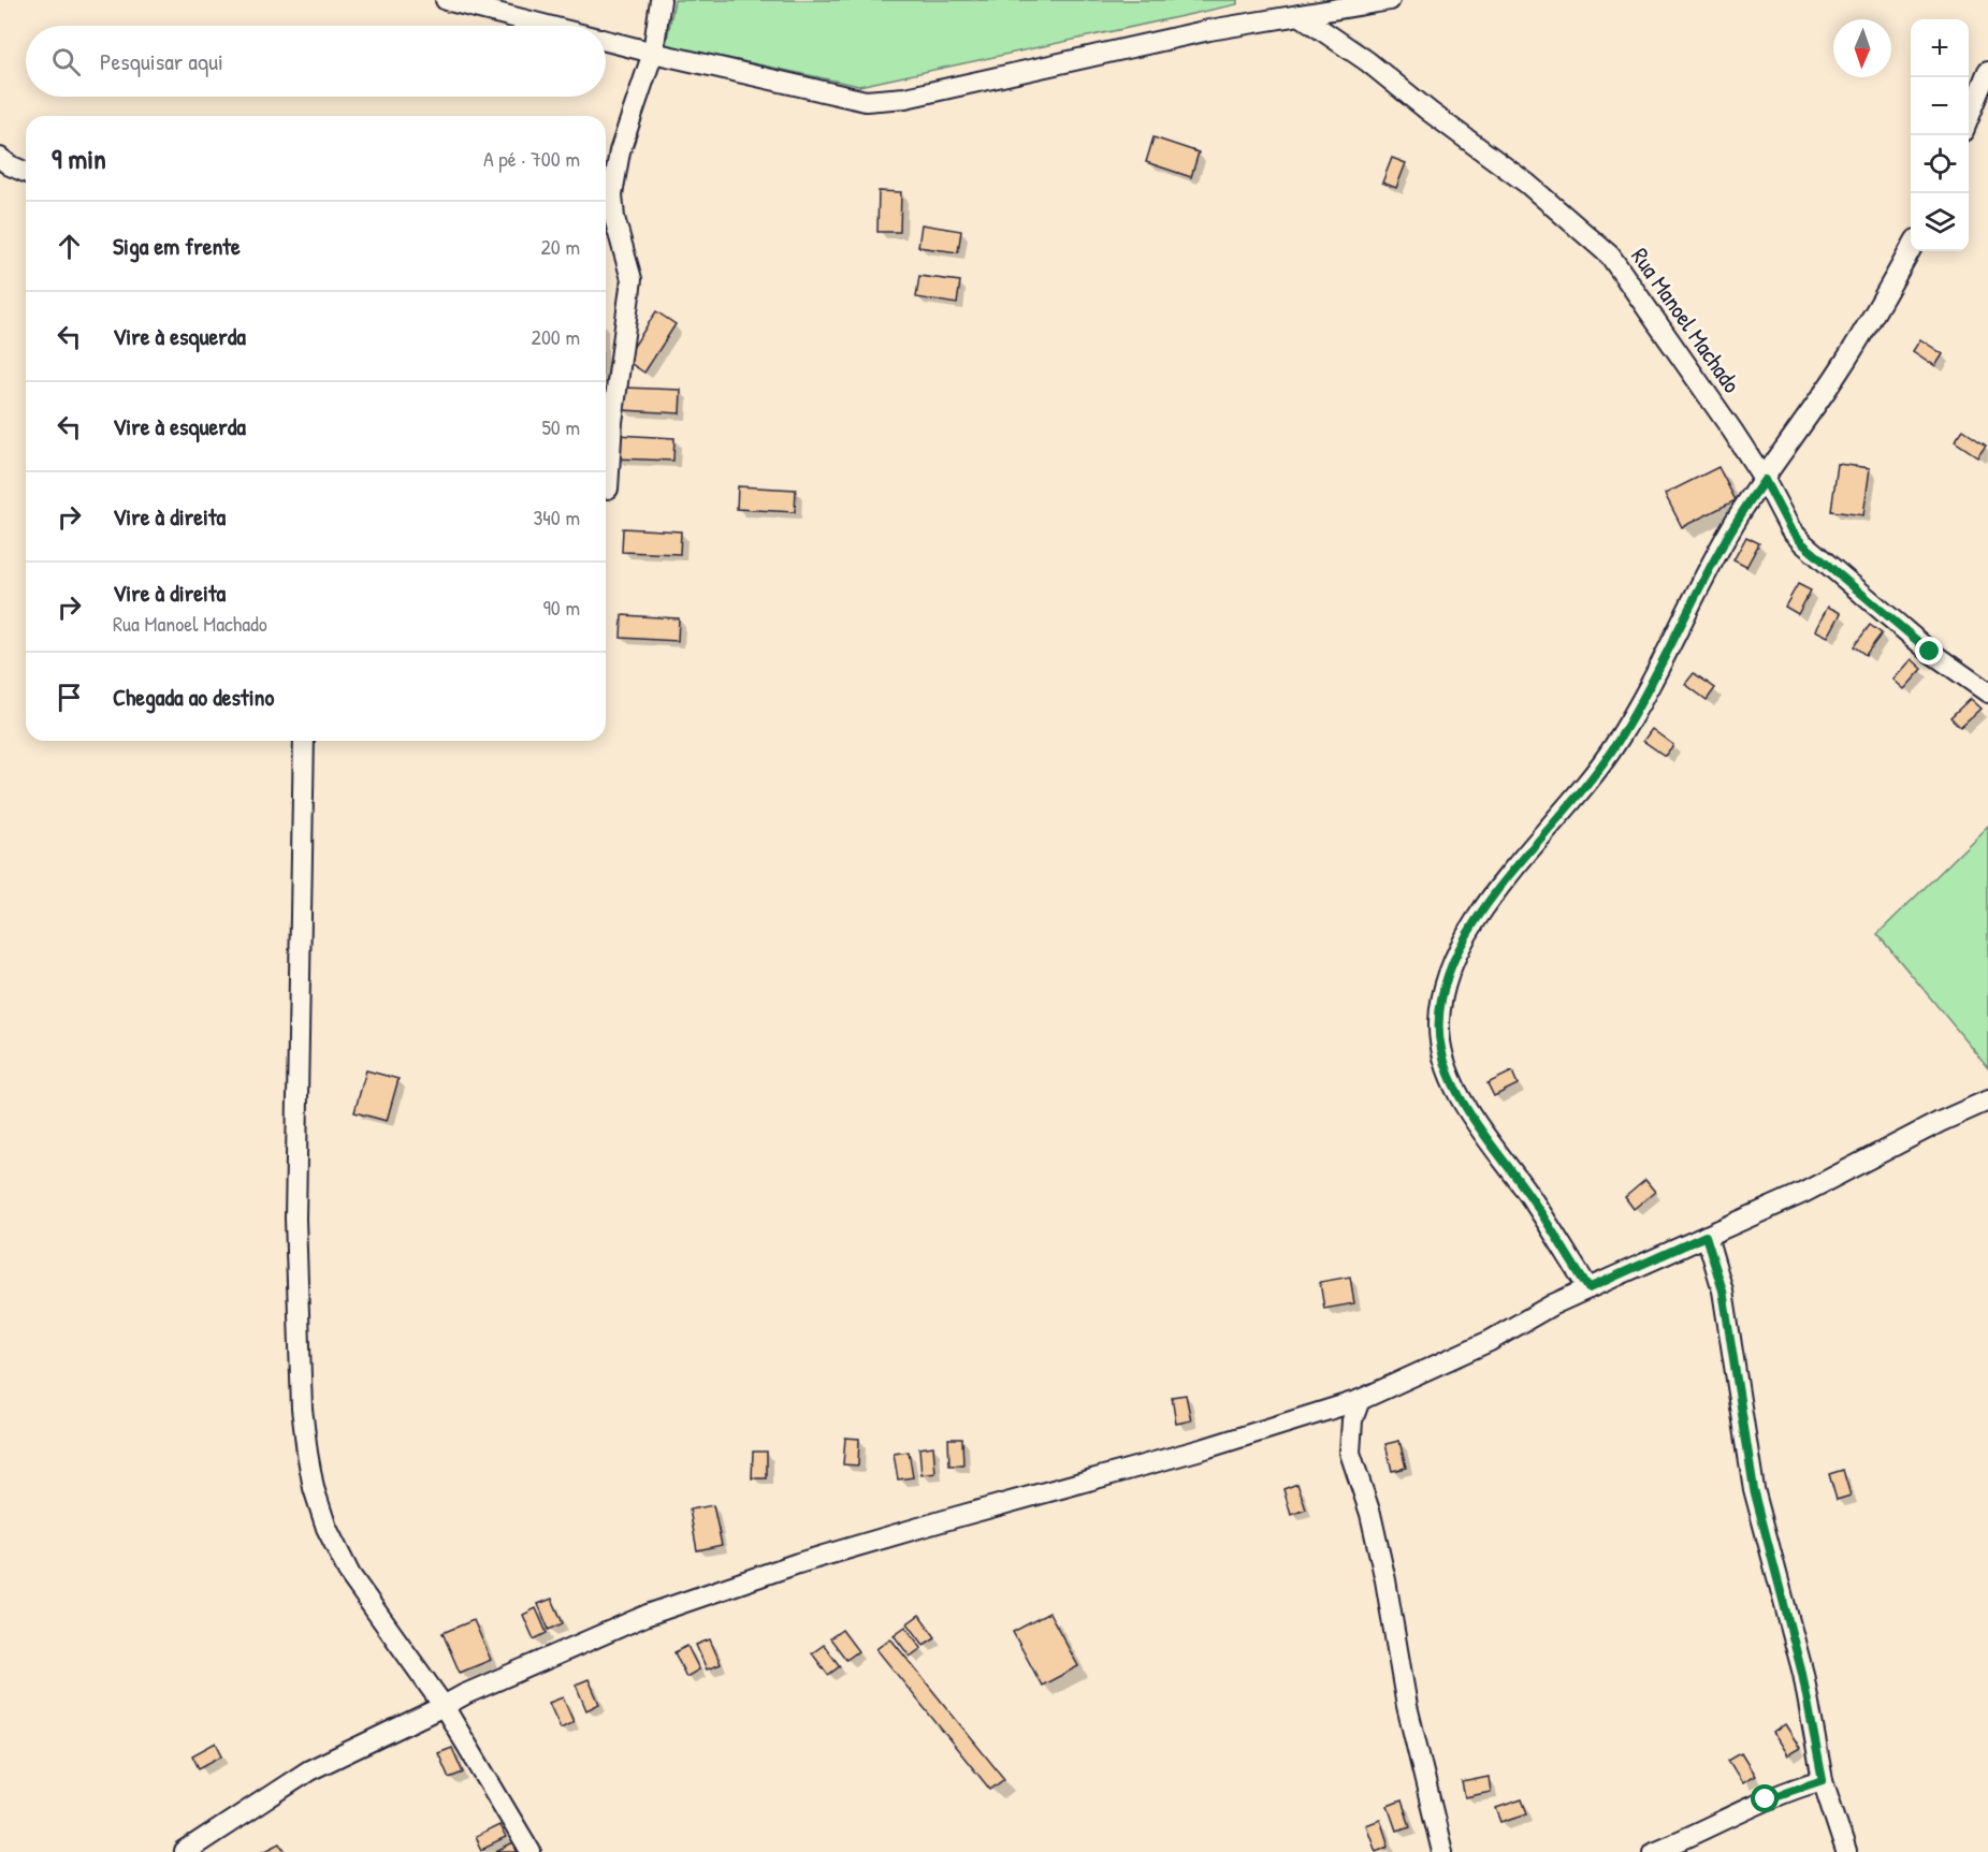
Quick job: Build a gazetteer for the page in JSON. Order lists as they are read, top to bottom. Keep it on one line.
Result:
{"streets":{"street":["Rua Manoel Machado"]},"north":"bottom","page":{"map_buttons":["+","−"],"search":"Pesquisar aqui","heading":["9 min","A pé · 700 m"],"list":[["Siga em frente","20 m"],["Vire à esquerda","200 m"],["Vire à esquerda","50 m"],["Vire à direita","340 m"],["Vire à direita","Rua Manoel Machado","90 m"],"Chegada ao destino"]}}
